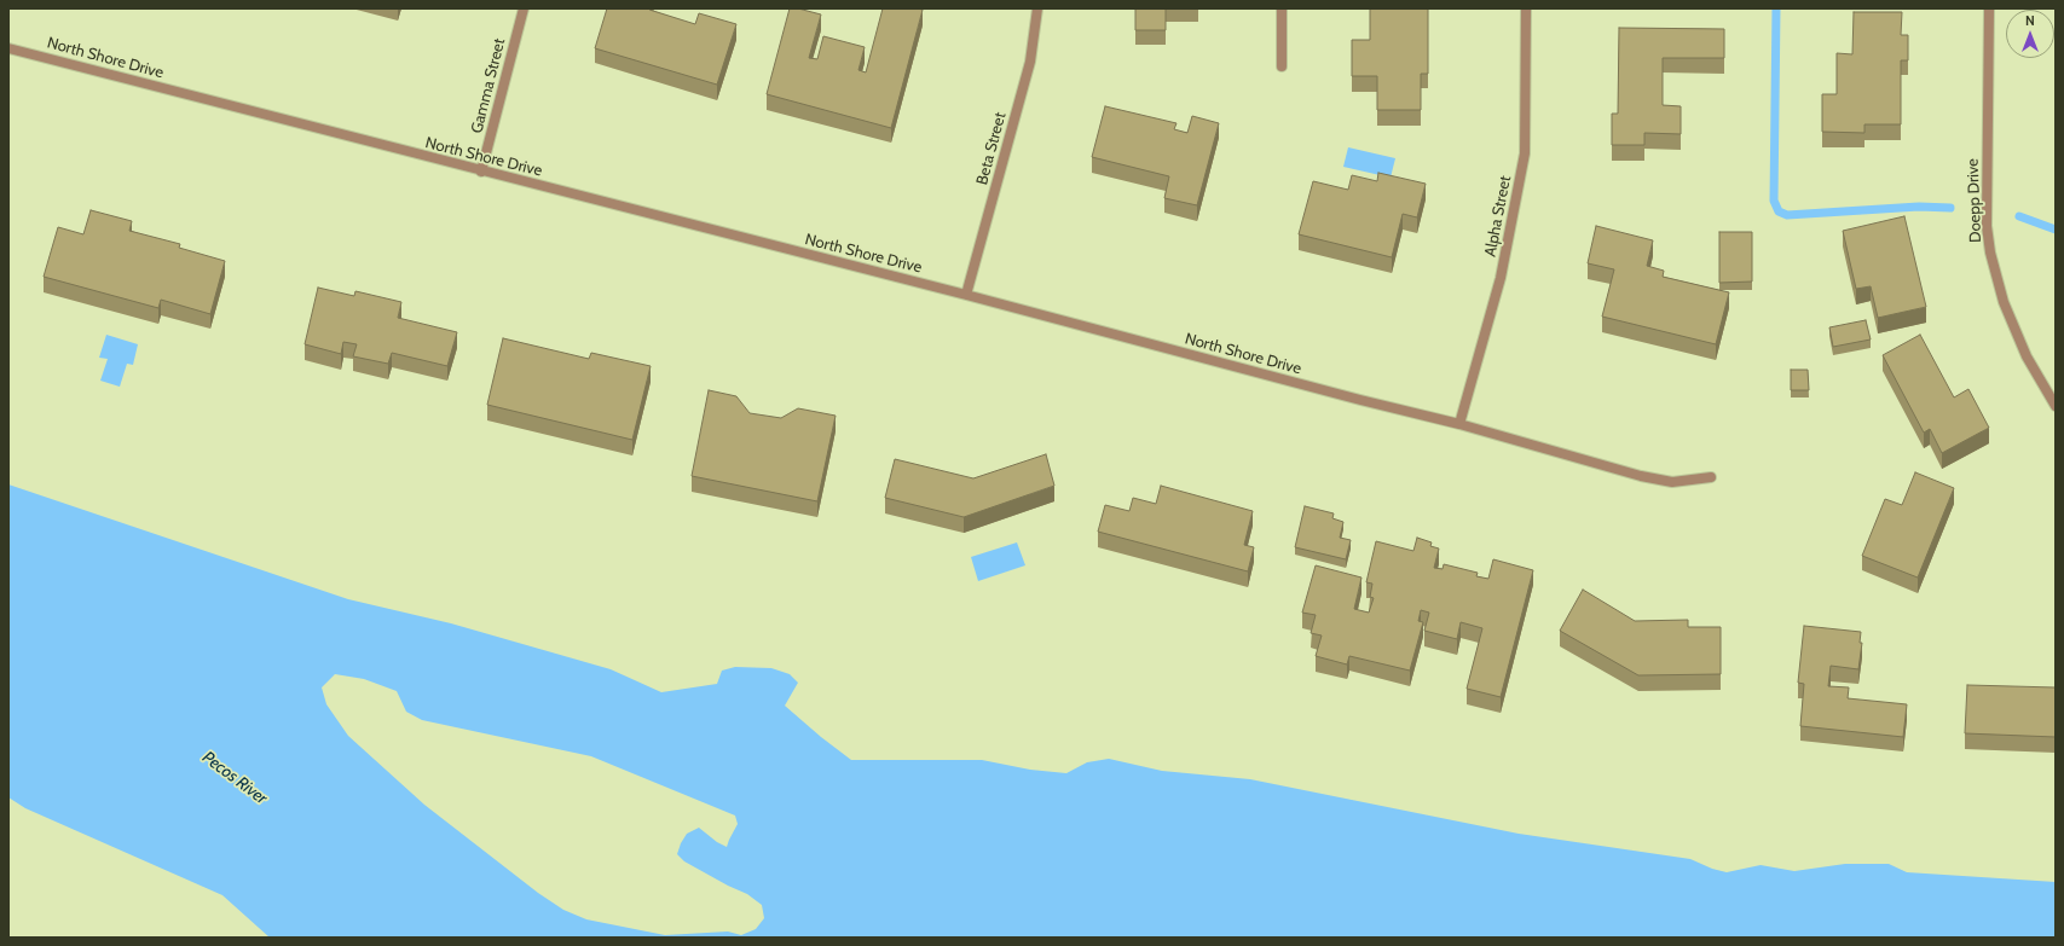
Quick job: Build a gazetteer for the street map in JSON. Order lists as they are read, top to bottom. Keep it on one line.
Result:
{"streets":{"street":["North Shore Drive","Gamma Street","Beta Street","Doepp Drive","Alpha Street"]},"crossings":[["North Shore Drive","Gamma Street"],["North Shore Drive","Beta Street"],["North Shore Drive","Alpha Street"]],"water":["Pecos River"],"north":"top"}
